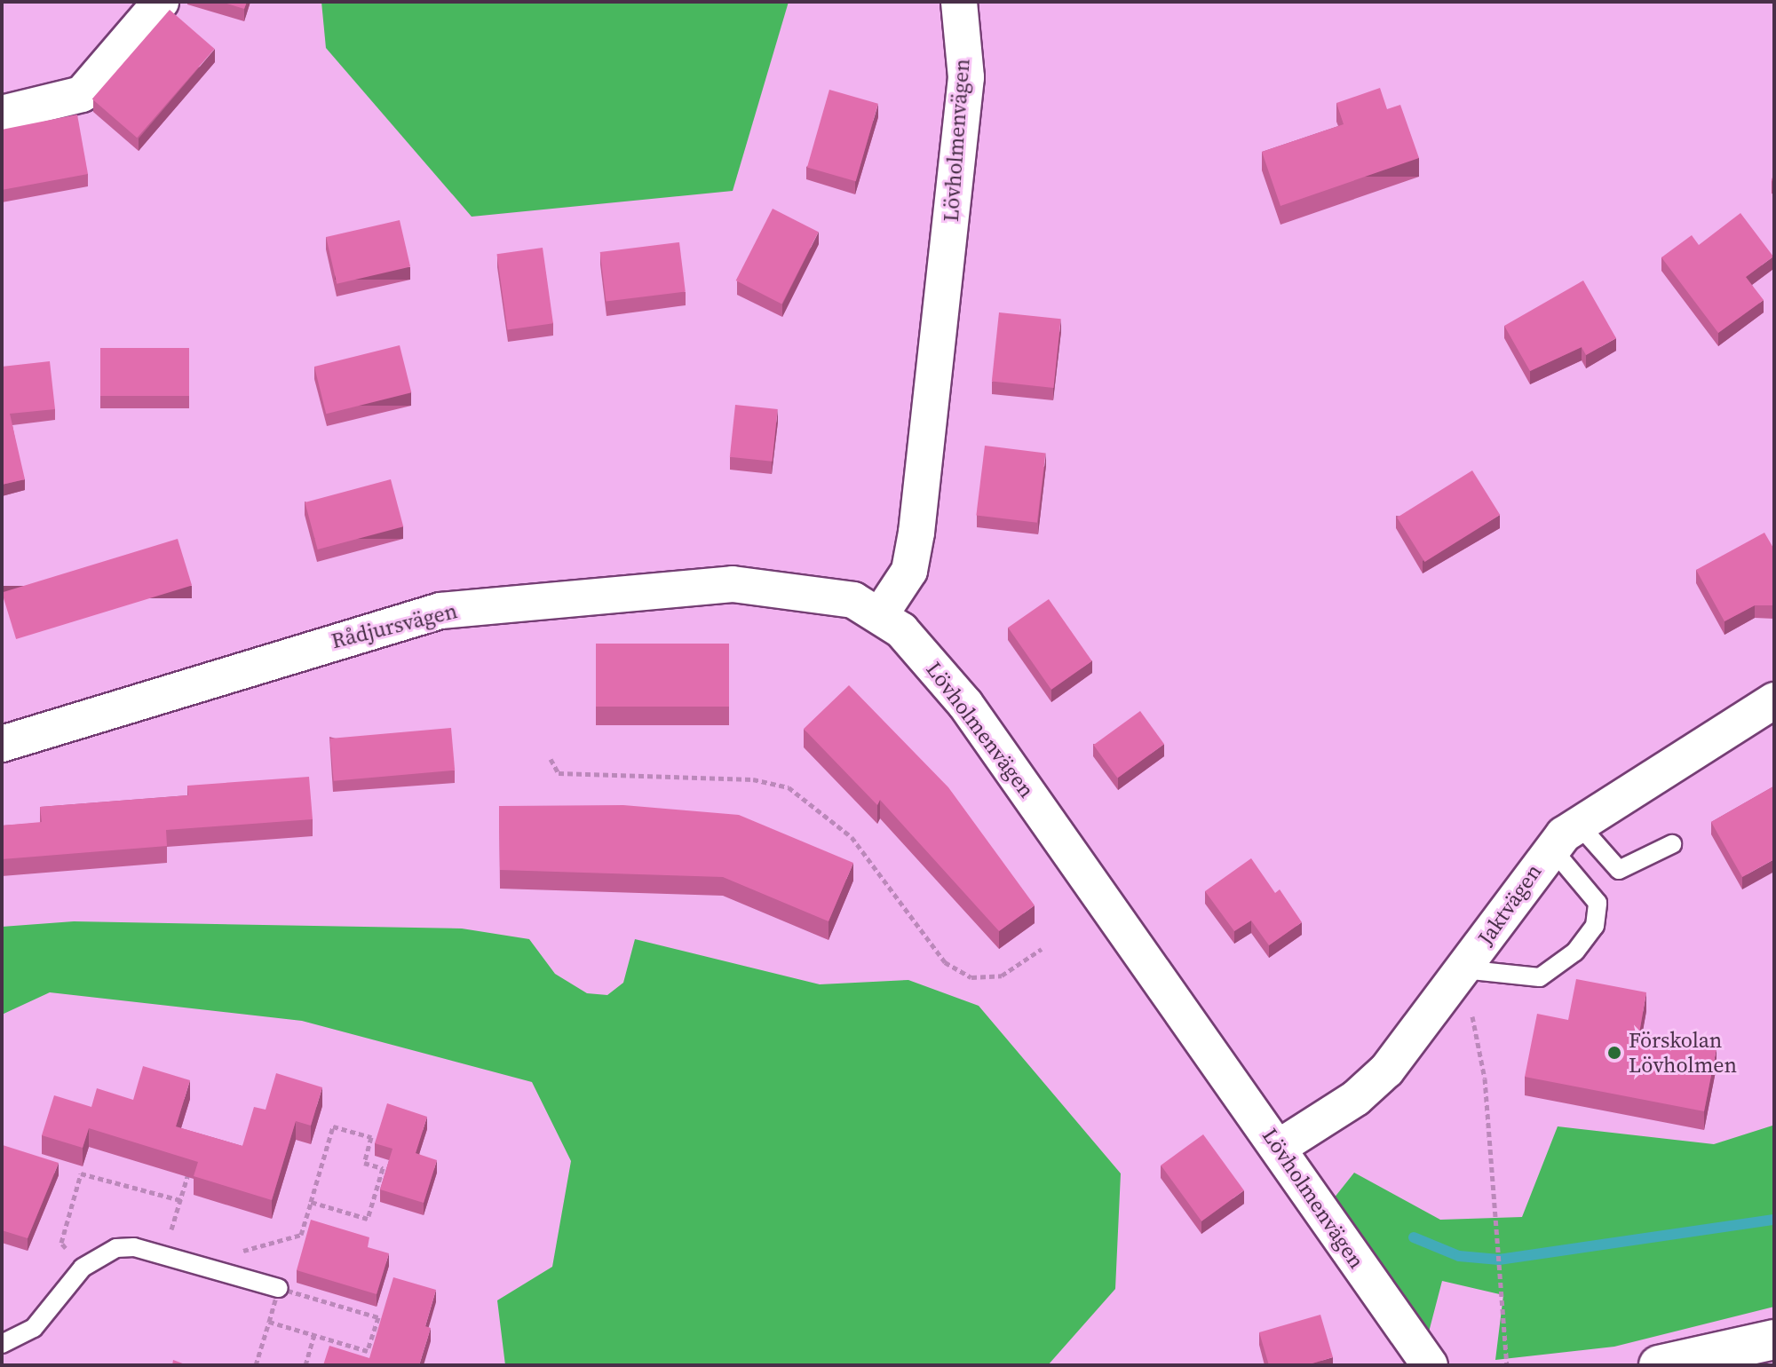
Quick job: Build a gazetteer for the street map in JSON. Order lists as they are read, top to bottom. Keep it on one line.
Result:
{"streets":{"street":["Lövholmenvägen","Rådjursvägen","Jaktvägen"]},"crossings":[["Lövholmenvägen","Rådjursvägen"],["Lövholmenvägen","Jaktvägen"]],"places":["Förskolan Lövholmen"]}
